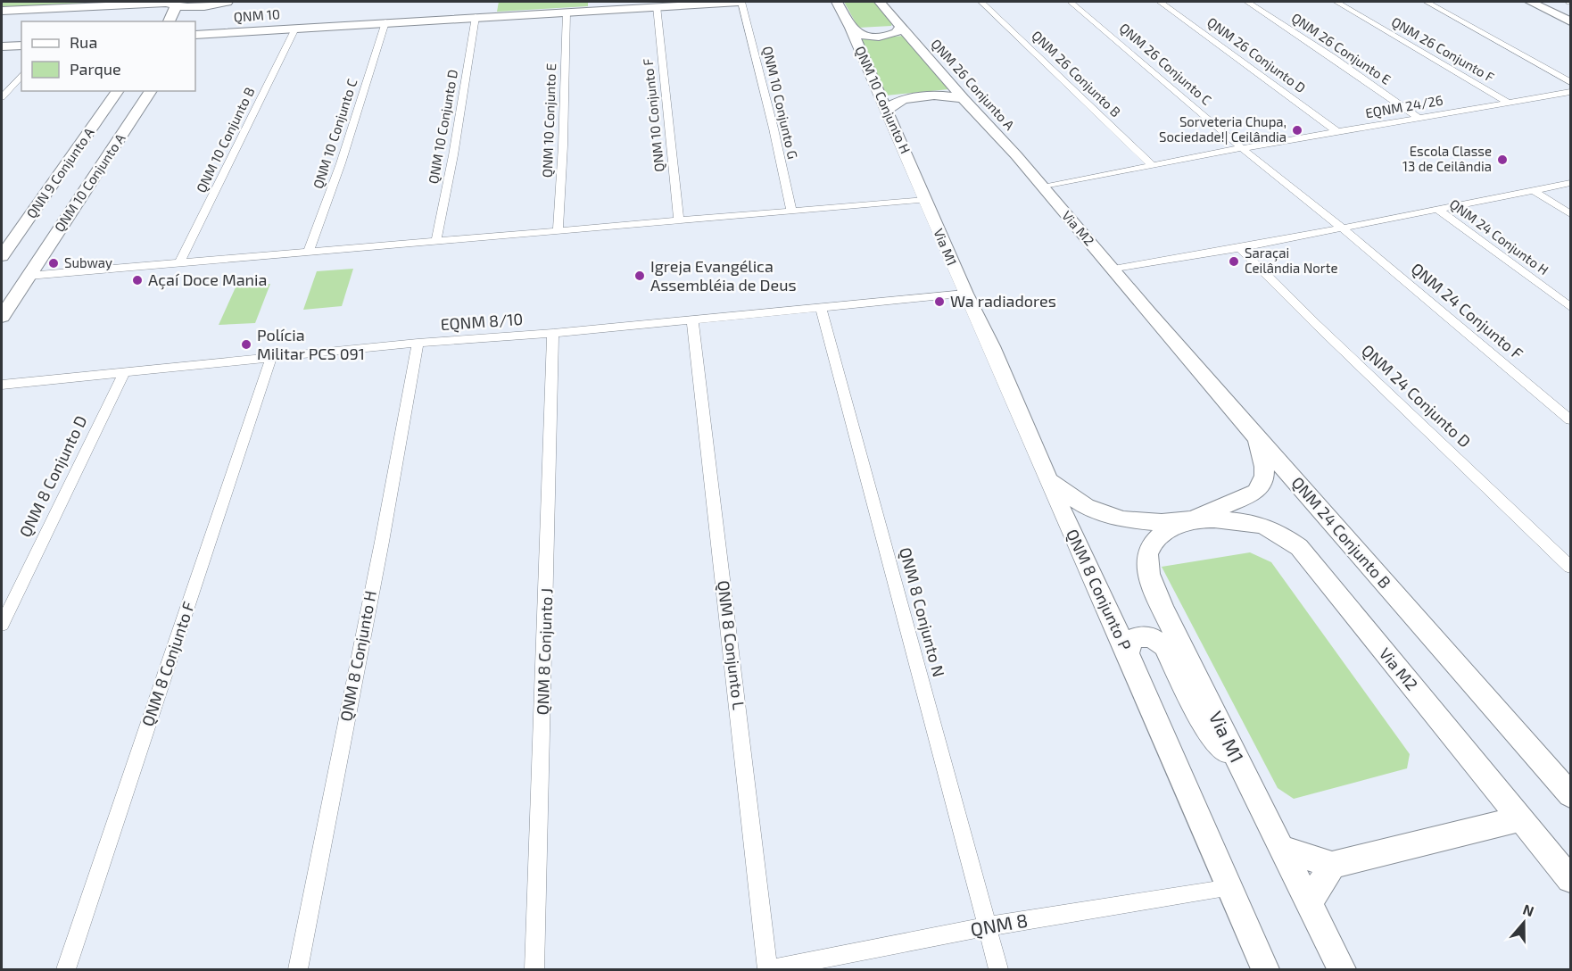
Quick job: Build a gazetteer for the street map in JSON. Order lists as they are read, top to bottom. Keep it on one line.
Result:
{"streets":{"main road":["QNM 10","QNM 26 Conjunto A","QNM 10 Conjunto H","QNN 9 Conjunto A","QNM 10 Conjunto A","Via M2","Via M1","QNM 24 Conjunto B","QNM 8 Conjunto P"],"street":["QNM 26 Conjunto E","QNM 26 Conjunto F","QNM 26 Conjunto D","QNM 26 Conjunto C","QNM 26 Conjunto B","QNM 10 Conjunto G","EQNM 24/26","QNM 10 Conjunto F","QNM 10 Conjunto E","QNM 10 Conjunto D","QNM 10 Conjunto C","QNM 10 Conjunto B","QNM 24 Conjunto H","QNM 24 Conjunto F","EQNM 8/10","QNM 24 Conjunto D","QNM 8 Conjunto D","QNM 8 Conjunto N","QNM 8 Conjunto L","QNM 8 Conjunto J","QNM 8 Conjunto H","QNM 8 Conjunto F","QNM 8"]},"crossings":[["QNM 10","QNM 10 Conjunto G"],["QNM 10","QNM 10 Conjunto F"],["QNM 10","QNM 10 Conjunto E"],["QNM 10","QNM 10 Conjunto D"],["QNM 10","QNM 10 Conjunto C"],["QNM 10","QNM 10 Conjunto B"],["QNM 26 Conjunto E","EQNM 24/26"],["QNM 26 Conjunto F","EQNM 24/26"],["QNM 26 Conjunto D","EQNM 24/26"],["QNM 26 Conjunto C","EQNM 24/26"],["QNM 26 Conjunto B","EQNM 24/26"],["QNM 26 Conjunto A","EQNM 24/26"],["QNM 26 Conjunto A","Via M2"],["QNM 10 Conjunto H","Via M1"],["EQNM 24/26","Via M2"],["Via M2","Via M1"],["Via M2","QNM 24 Conjunto B"],["Via M1","EQNM 8/10"],["Via M1","QNM 8 Conjunto P"],["EQNM 8/10","QNM 8 Conjunto D"],["EQNM 8/10","QNM 8 Conjunto P"],["EQNM 8/10","QNM 8 Conjunto N"],["EQNM 8/10","QNM 8 Conjunto L"],["EQNM 8/10","QNM 8 Conjunto J"],["EQNM 8/10","QNM 8 Conjunto H"],["EQNM 8/10","QNM 8 Conjunto F"],["QNM 8 Conjunto P","QNM 8"],["QNM 8 Conjunto N","QNM 8"],["QNM 8 Conjunto L","QNM 8"]],"places":["Sorveteria Chupa, Sociedade!| Ceilândia","Escola Classe 13 de Ceilândia","Saraçai Ceilândia Norte","Subway","Igreja Evangélica Assembléia de Deus","Açaí Doce Mania","Wa radiadores","Polícia Militar PCS 091"],"legend":["Rua","Parque"],"north":"top"}
